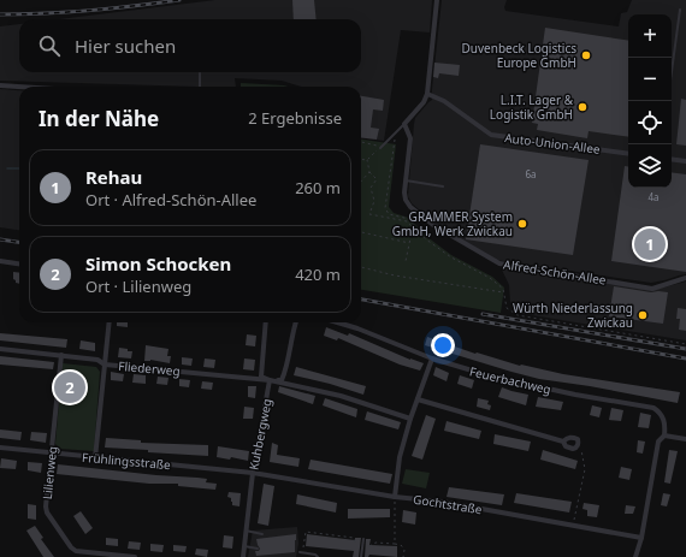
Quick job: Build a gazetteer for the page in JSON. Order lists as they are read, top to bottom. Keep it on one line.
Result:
{"streets":{"street":["Auto-Union-Allee","Alfred-Schön-Allee","Fliederweg","Feuerbachweg","Kuhbergweg","Frühlingsstraße","Lilienweg","Gochtstraße"]},"crossings":[["Fliederweg","Kuhbergweg"],["Fliederweg","Lilienweg"],["Kuhbergweg","Frühlingsstraße"],["Kuhbergweg","Gochtstraße"],["Frühlingsstraße","Lilienweg"],["Frühlingsstraße","Gochtstraße"]],"places":["Duvenbeck Logistics Europe GmbH","L.I.T. Lager & Logistik GmbH","GRAMMER System GmbH, Werk Zwickau","Würth Niederlassung Zwickau"],"house_numbers":["6a","4a"],"page":{"map_buttons":["+","−"],"search":"Hier suchen","heading":["In der Nähe","2 Ergebnisse"],"list":[{"mark":"1","name":"Rehau","note":"Ort · Alfred-Schön-Allee","value":"260 m"},{"mark":"2","name":"Simon Schocken","note":"Ort · Lilienweg","value":"420 m"}],"pins":["1","2"]}}
